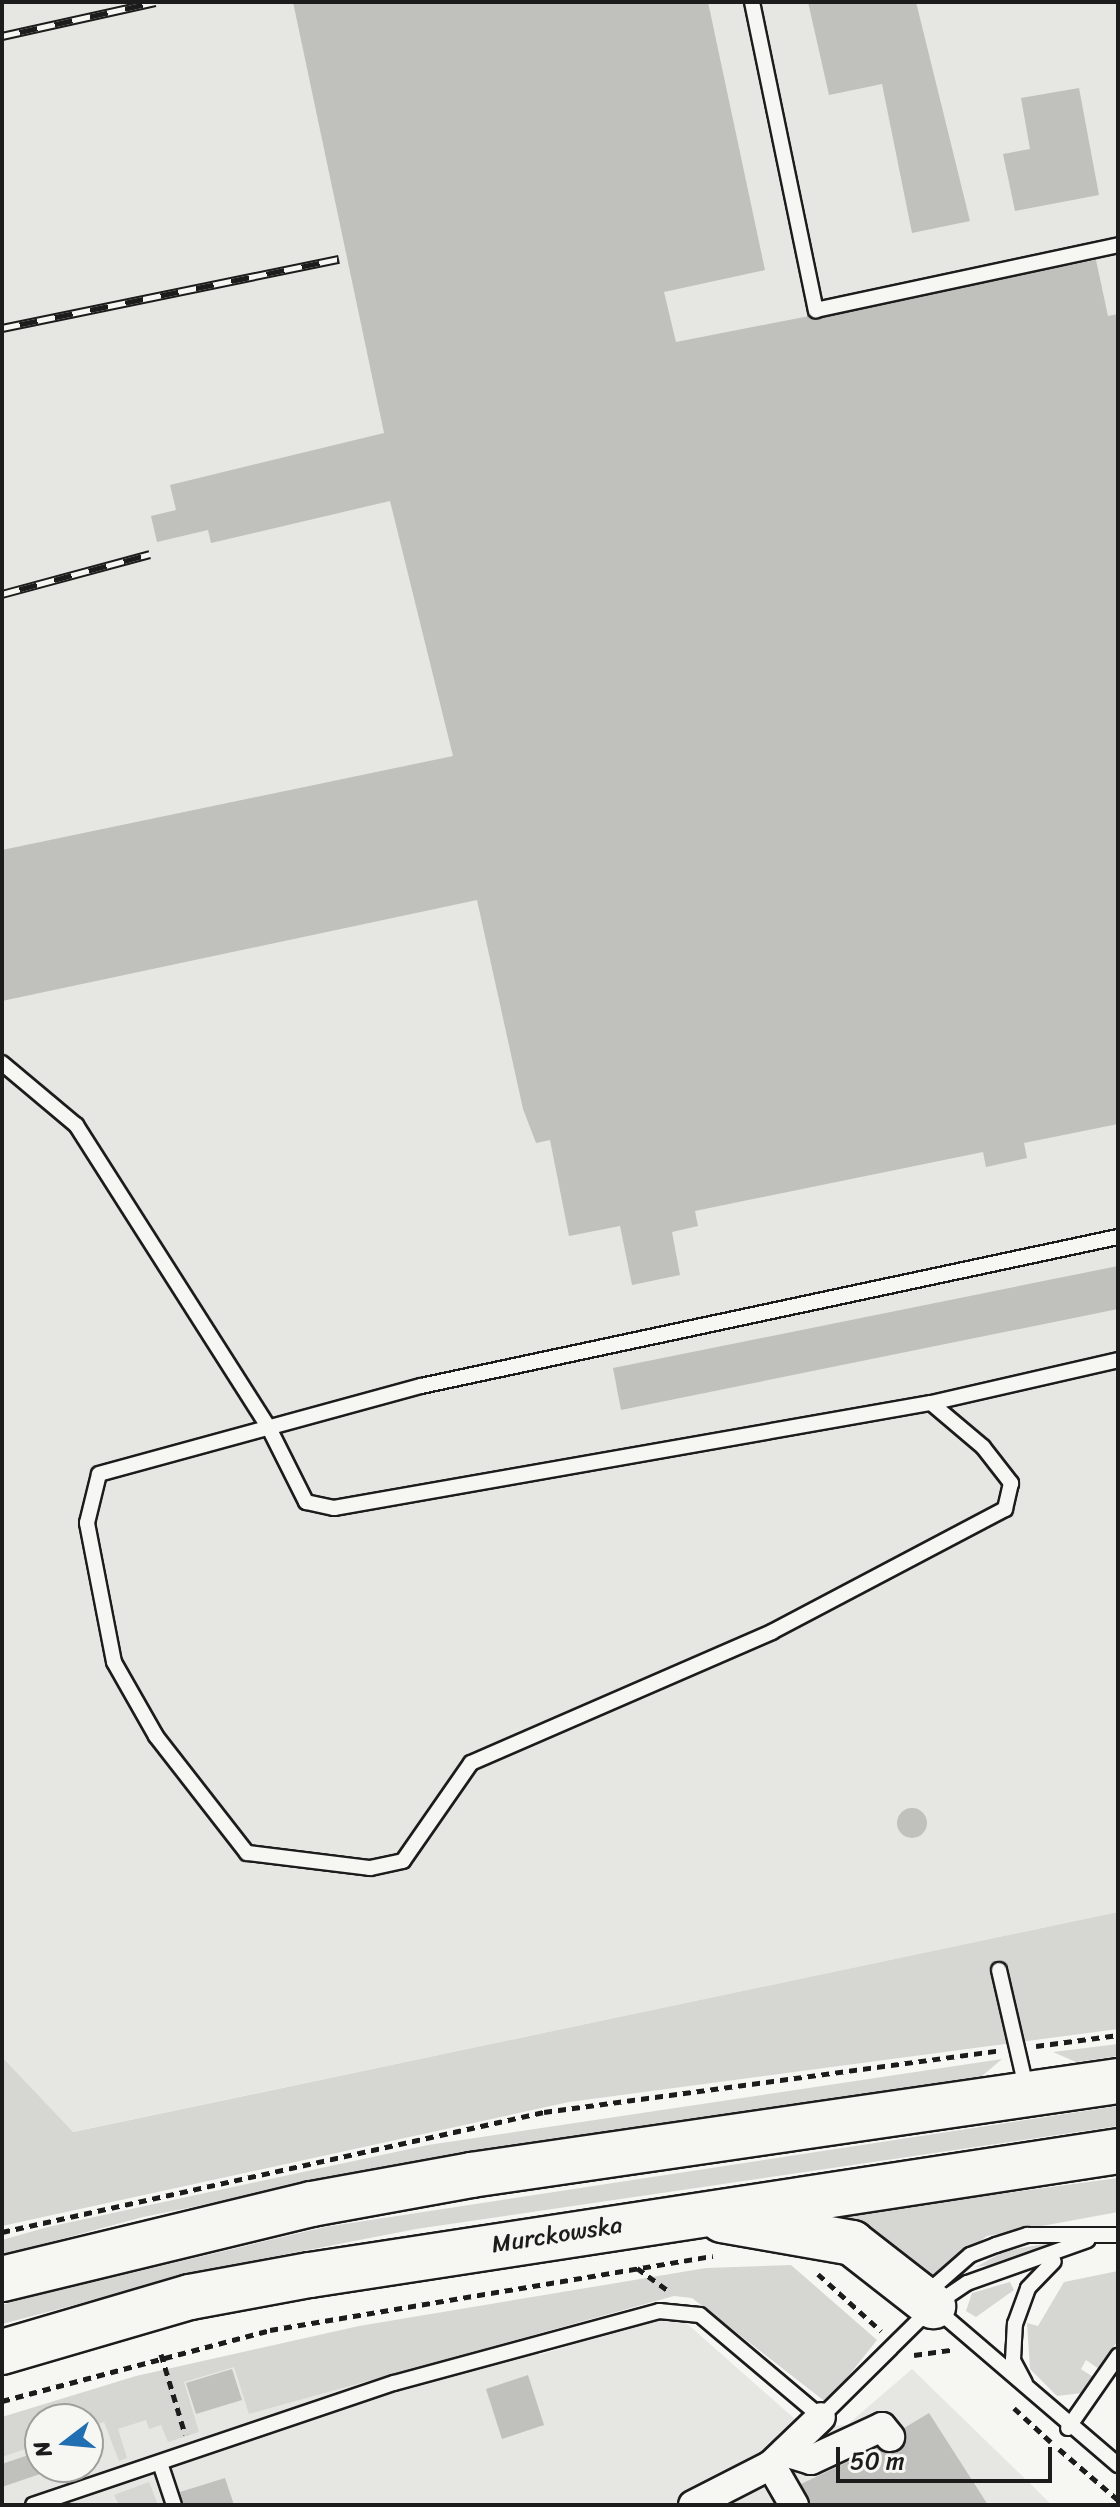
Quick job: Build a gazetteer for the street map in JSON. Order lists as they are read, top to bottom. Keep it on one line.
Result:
{"streets":{"highway":["Murckowska"]},"scale_bar":"50 m","north":"left"}
